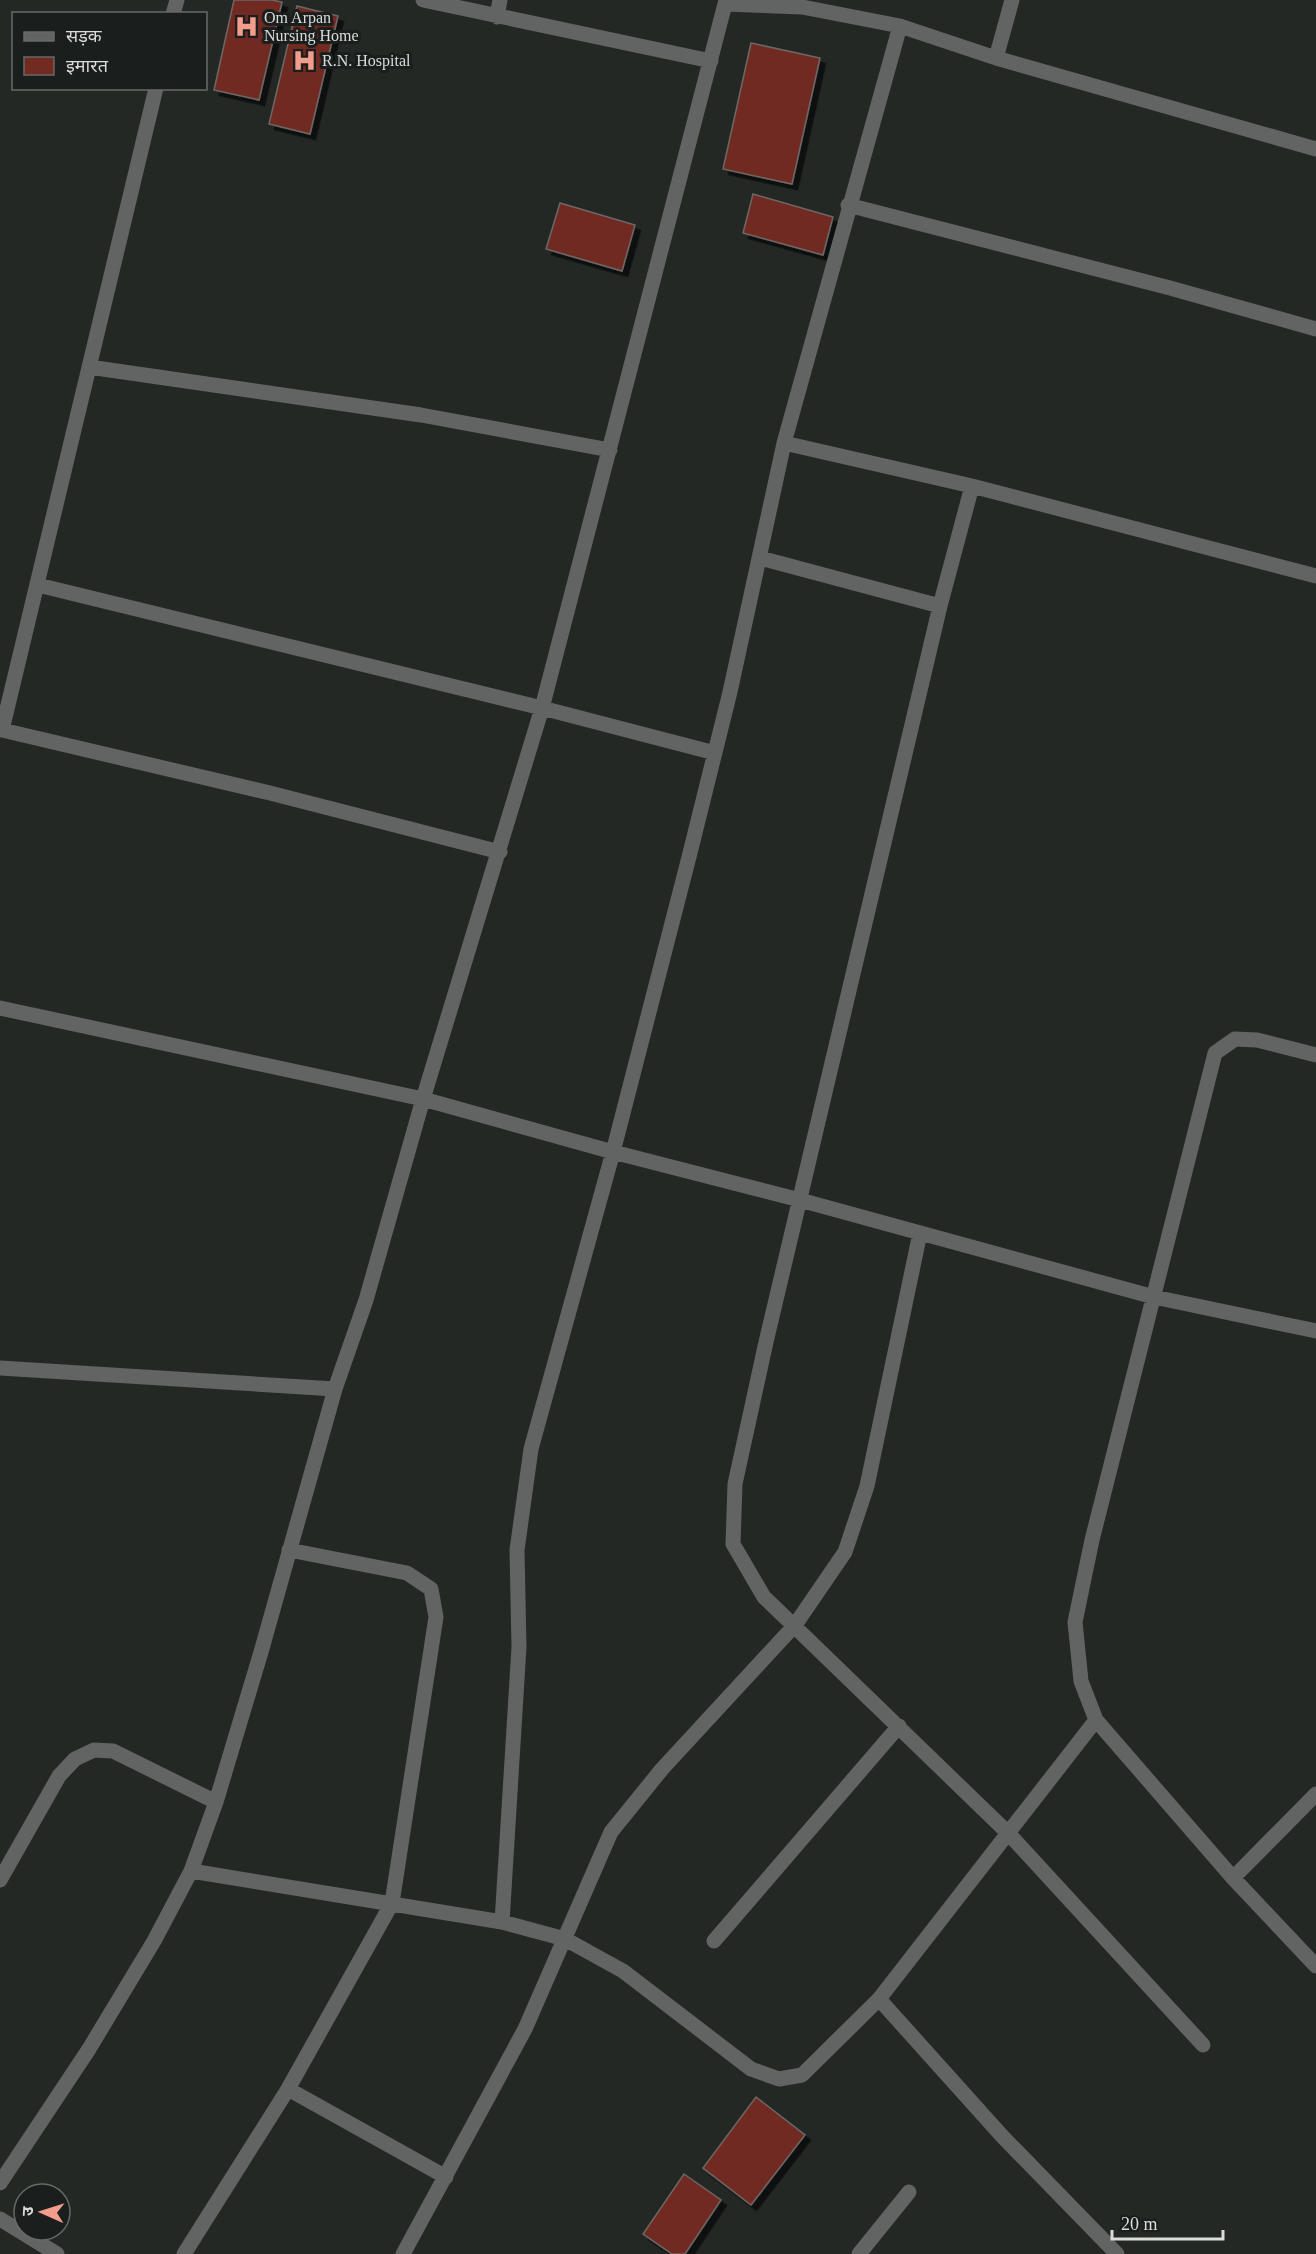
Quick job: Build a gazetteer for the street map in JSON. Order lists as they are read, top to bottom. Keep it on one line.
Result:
{"places":{"hospital":["Om Arpan Nursing Home","R.N. Hospital"]},"legend":["सड़क","इमारत"],"scale_bar":"20 m","north":"left"}
